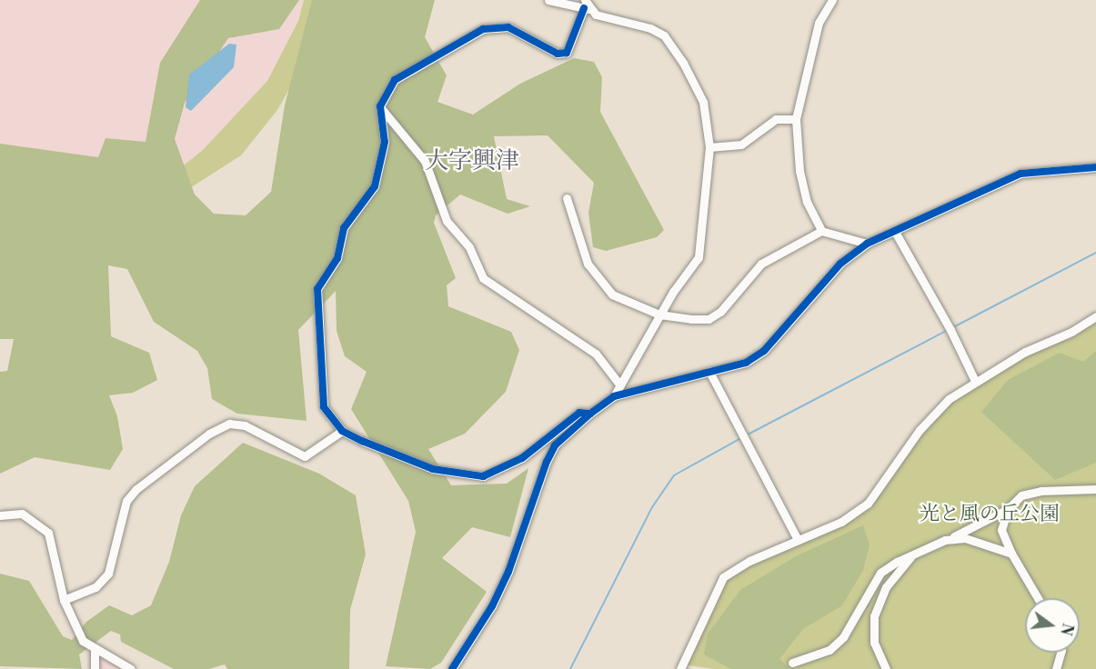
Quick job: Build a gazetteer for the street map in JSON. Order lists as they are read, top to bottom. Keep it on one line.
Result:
{"districts":["大字興津"],"parks":["光と風の丘公園"],"north":"right"}
